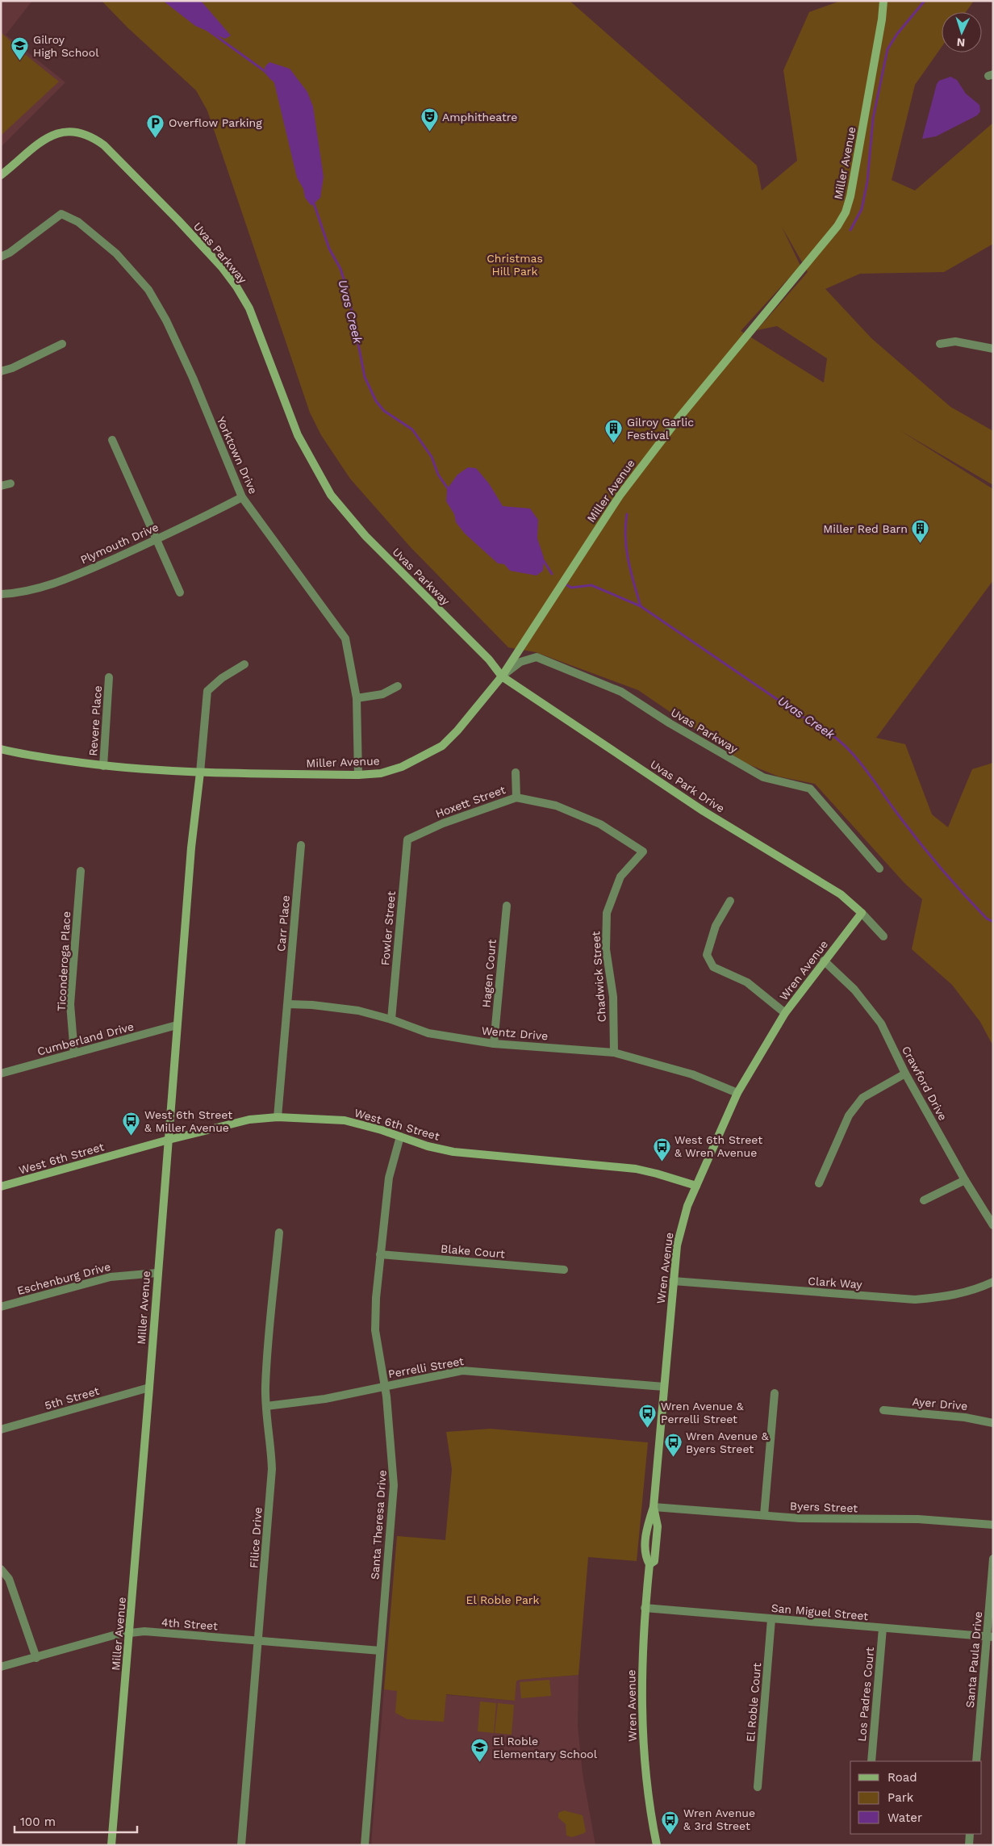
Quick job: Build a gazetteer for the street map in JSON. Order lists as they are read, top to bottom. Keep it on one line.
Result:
{"streets":{"street":["Miller Avenue","Uvas Parkway","Yorktown Drive","Plymouth Drive","Revere Place","Uvas Park Drive","Hoxett Street","Carr Place","Fowler Street","Ticonderoga Place","Wren Avenue","Hagen Court","Chadwick Street","Wentz Drive","Cumberland Drive","Crawford Drive","West 6th Street","Blake Court","Eschenburg Drive","Clark Way","Perrelli Street","5th Street","Ayer Drive","Byers Street","Santa Theresa Drive","Filice Drive","San Miguel Street","4th Street","Santa Paula Drive","Los Padres Court","El Roble Court"]},"crossings":[["Miller Avenue","Uvas Parkway"],["Miller Avenue","Yorktown Drive"],["Miller Avenue","Revere Place"],["Miller Avenue","Uvas Park Drive"],["Miller Avenue","Cumberland Drive"],["Miller Avenue","West 6th Street"],["Miller Avenue","Eschenburg Drive"],["Miller Avenue","5th Street"],["Miller Avenue","4th Street"],["Uvas Parkway","Uvas Park Drive"],["Yorktown Drive","Plymouth Drive"],["Uvas Park Drive","Wren Avenue"],["Hoxett Street","Fowler Street"],["Hoxett Street","Chadwick Street"],["Carr Place","Wentz Drive"],["Carr Place","West 6th Street"],["Fowler Street","Wentz Drive"],["Ticonderoga Place","Cumberland Drive"],["Wren Avenue","Wentz Drive"],["Wren Avenue","Crawford Drive"],["Wren Avenue","West 6th Street"],["Wren Avenue","Clark Way"],["Wren Avenue","Perrelli Street"],["Wren Avenue","Byers Street"],["Wren Avenue","San Miguel Street"],["Hagen Court","Wentz Drive"],["Chadwick Street","Wentz Drive"],["West 6th Street","Santa Theresa Drive"],["Blake Court","Santa Theresa Drive"],["Perrelli Street","Santa Theresa Drive"],["Perrelli Street","Filice Drive"],["Santa Theresa Drive","4th Street"],["Filice Drive","4th Street"],["San Miguel Street","Santa Paula Drive"],["San Miguel Street","Los Padres Court"],["San Miguel Street","El Roble Court"]],"water":["Uvas Creek"],"parks":["Christmas Hill Park","El Roble Park"],"places":{"school or university":["Gilroy High School","El Roble Elementary School"],"theatre":["Amphitheatre"],"parking":["Overflow Parking"],"building":["Gilroy Garlic Festival","Miller Red Barn"],"bus stop":["West 6th Street & Miller Avenue","West 6th Street & Wren Avenue","Wren Avenue & Perrelli Street","Wren Avenue & Byers Street","Wren Avenue & 3rd Street"]},"legend":["Road","Park","Water"],"scale_bar":"100 m","north":"bottom"}
